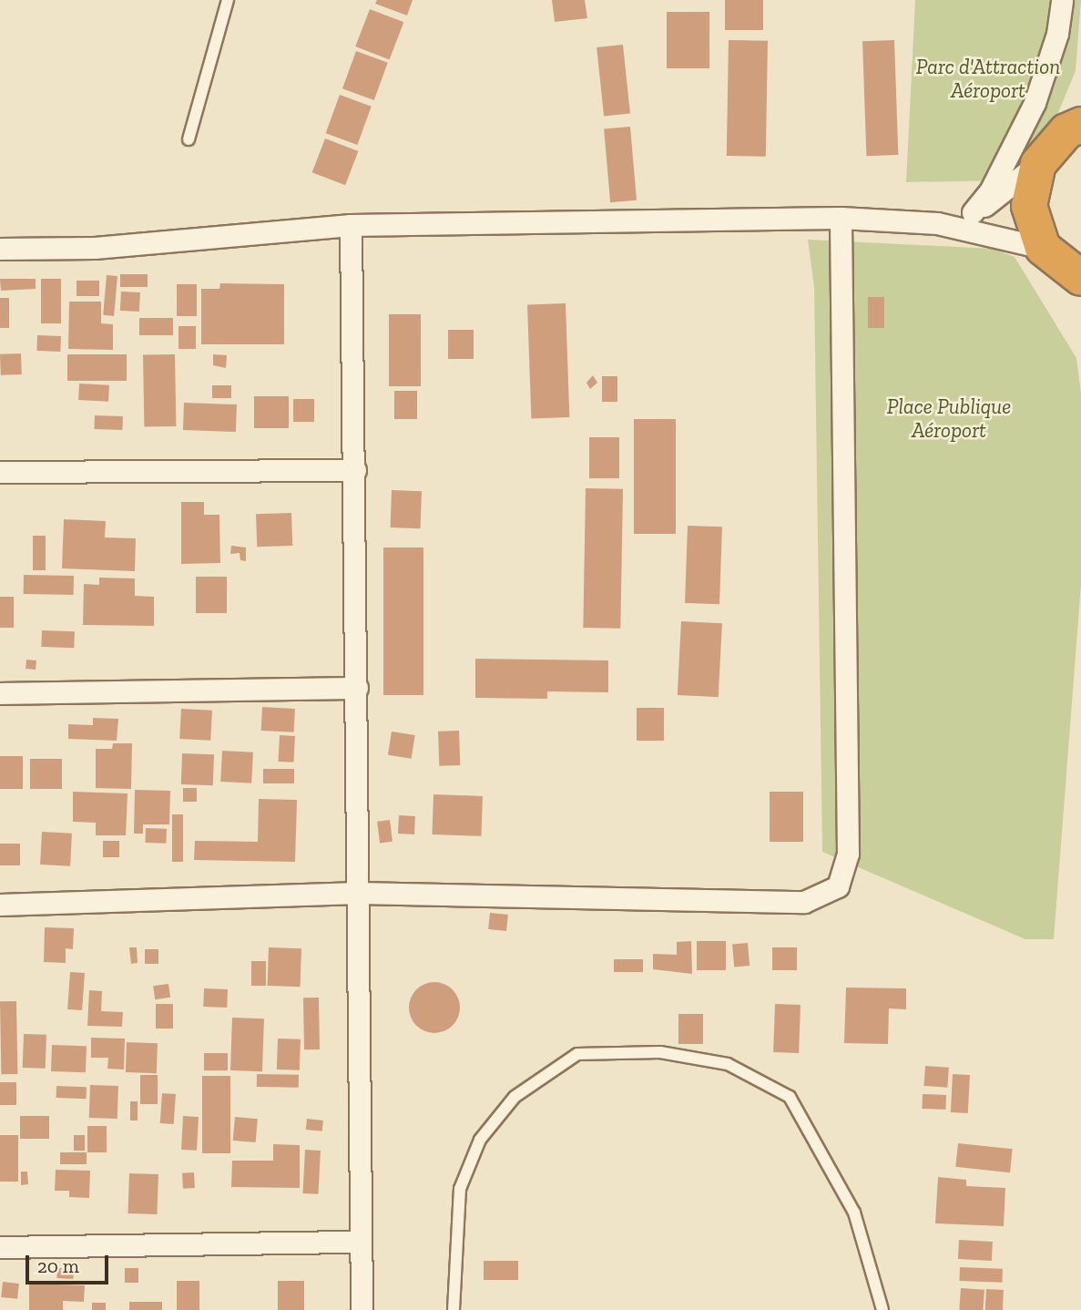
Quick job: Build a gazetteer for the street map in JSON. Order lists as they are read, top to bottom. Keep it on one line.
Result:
{"parks":["Parc d'Attraction Aéroport","Place Publique Aéroport"],"scale_bar":"20 m"}
